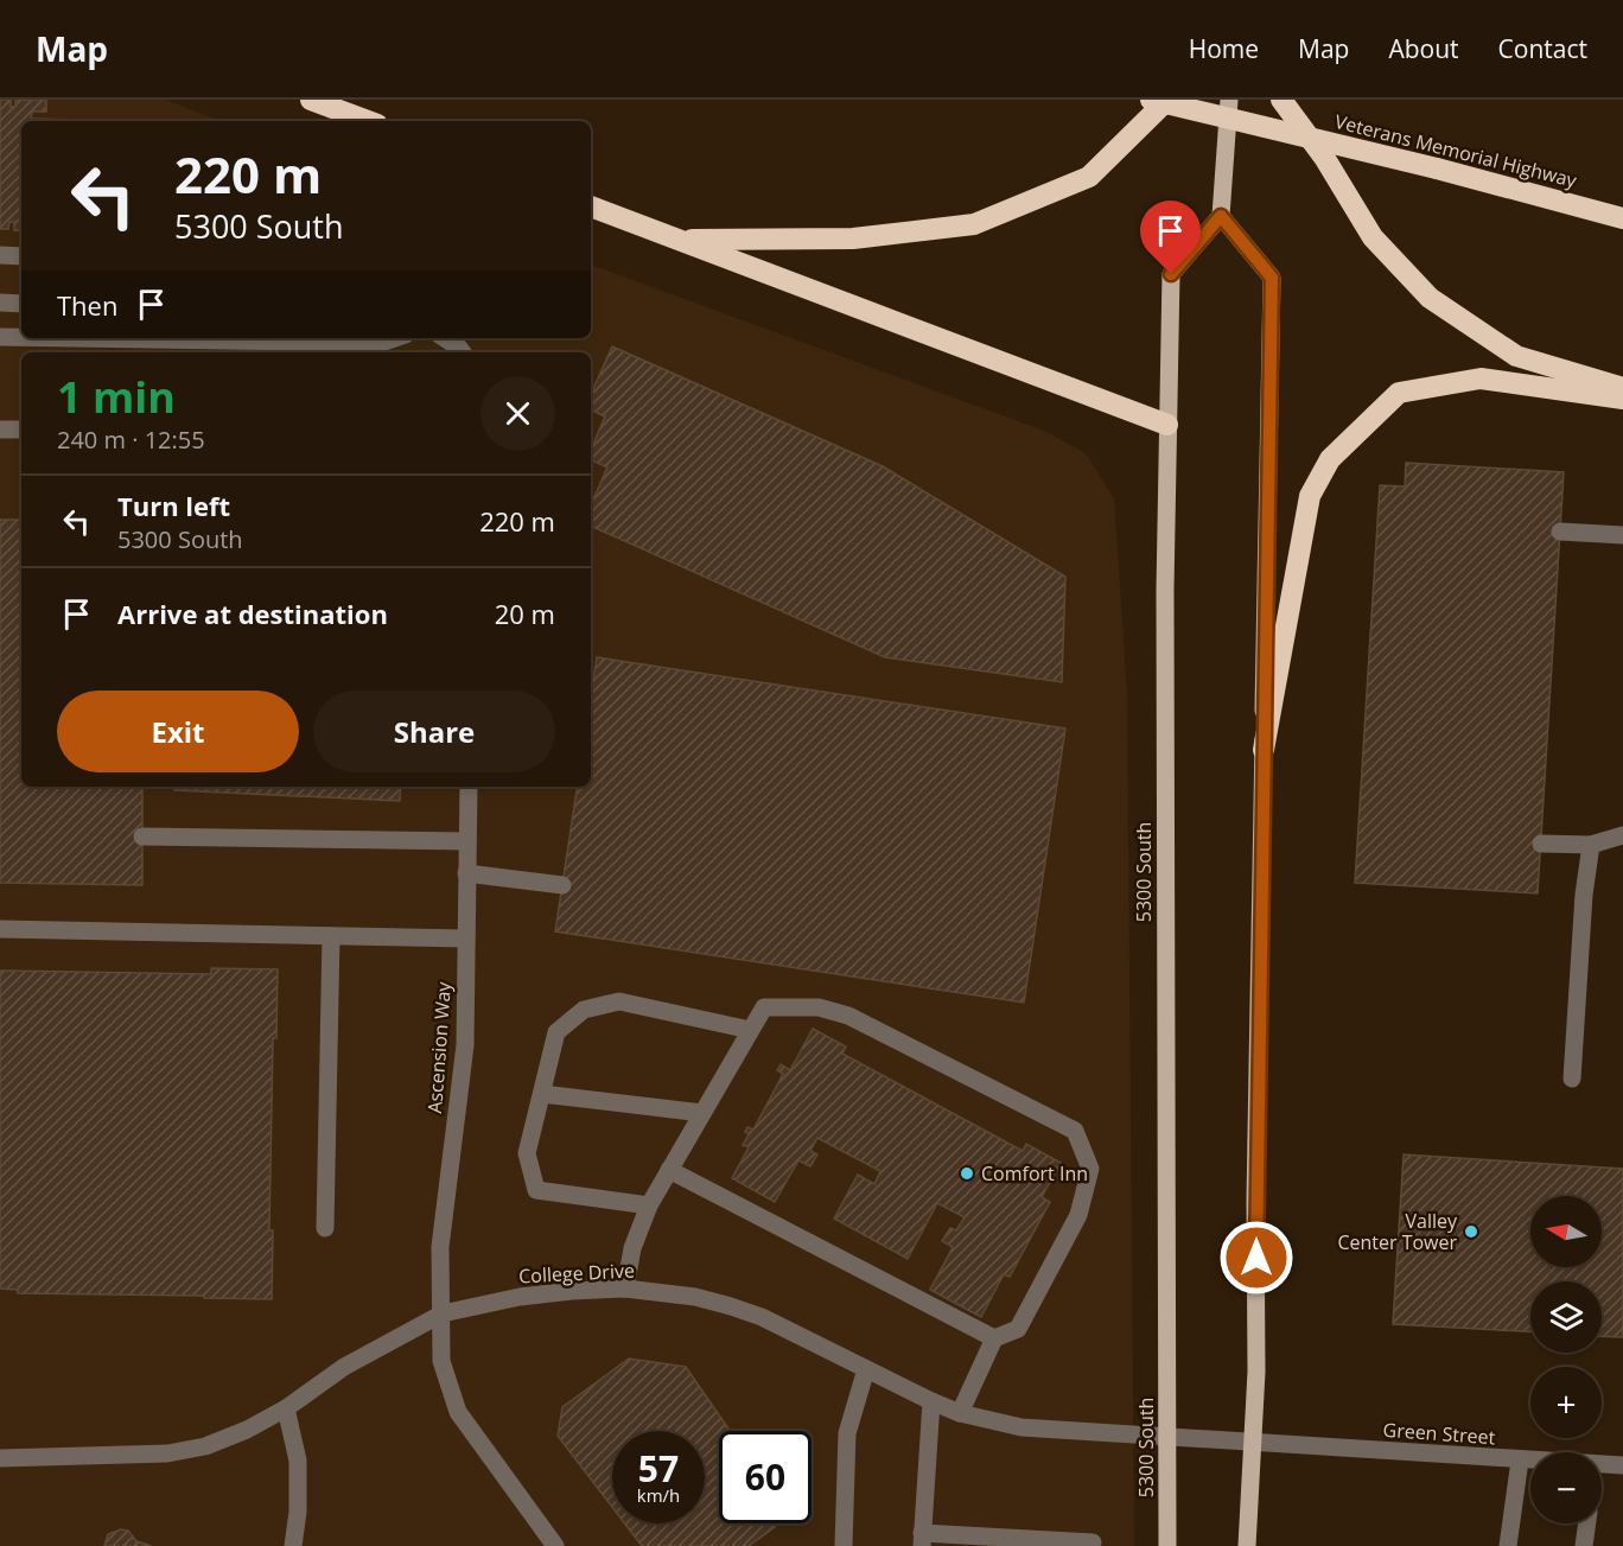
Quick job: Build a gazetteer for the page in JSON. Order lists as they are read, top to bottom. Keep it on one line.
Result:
{"streets":{"highway":["Veterans Memorial Highway"],"main road":["5300 South"],"street":["Ascension Way","College Drive","Green Street"]},"crossings":[["5300 South","College Drive"],["Ascension Way","College Drive"],["College Drive","Green Street"]],"places":["Comfort Inn","Valley Center Tower"],"north":"left","page":{"header":"Map","nav":["Home","Map","About","Contact"],"turn":["220 m","5300 South"],"then":"Then","heading":["1 min","240 m · 12:55"],"list":[{"name":"Turn left","note":"5300 South","value":"220 m"},{"name":"Arrive at destination","value":"20 m"}],"buttons":["Exit","Share"],"map_buttons":["+","−"],"speed":"57 km/h","limit":"60"}}
